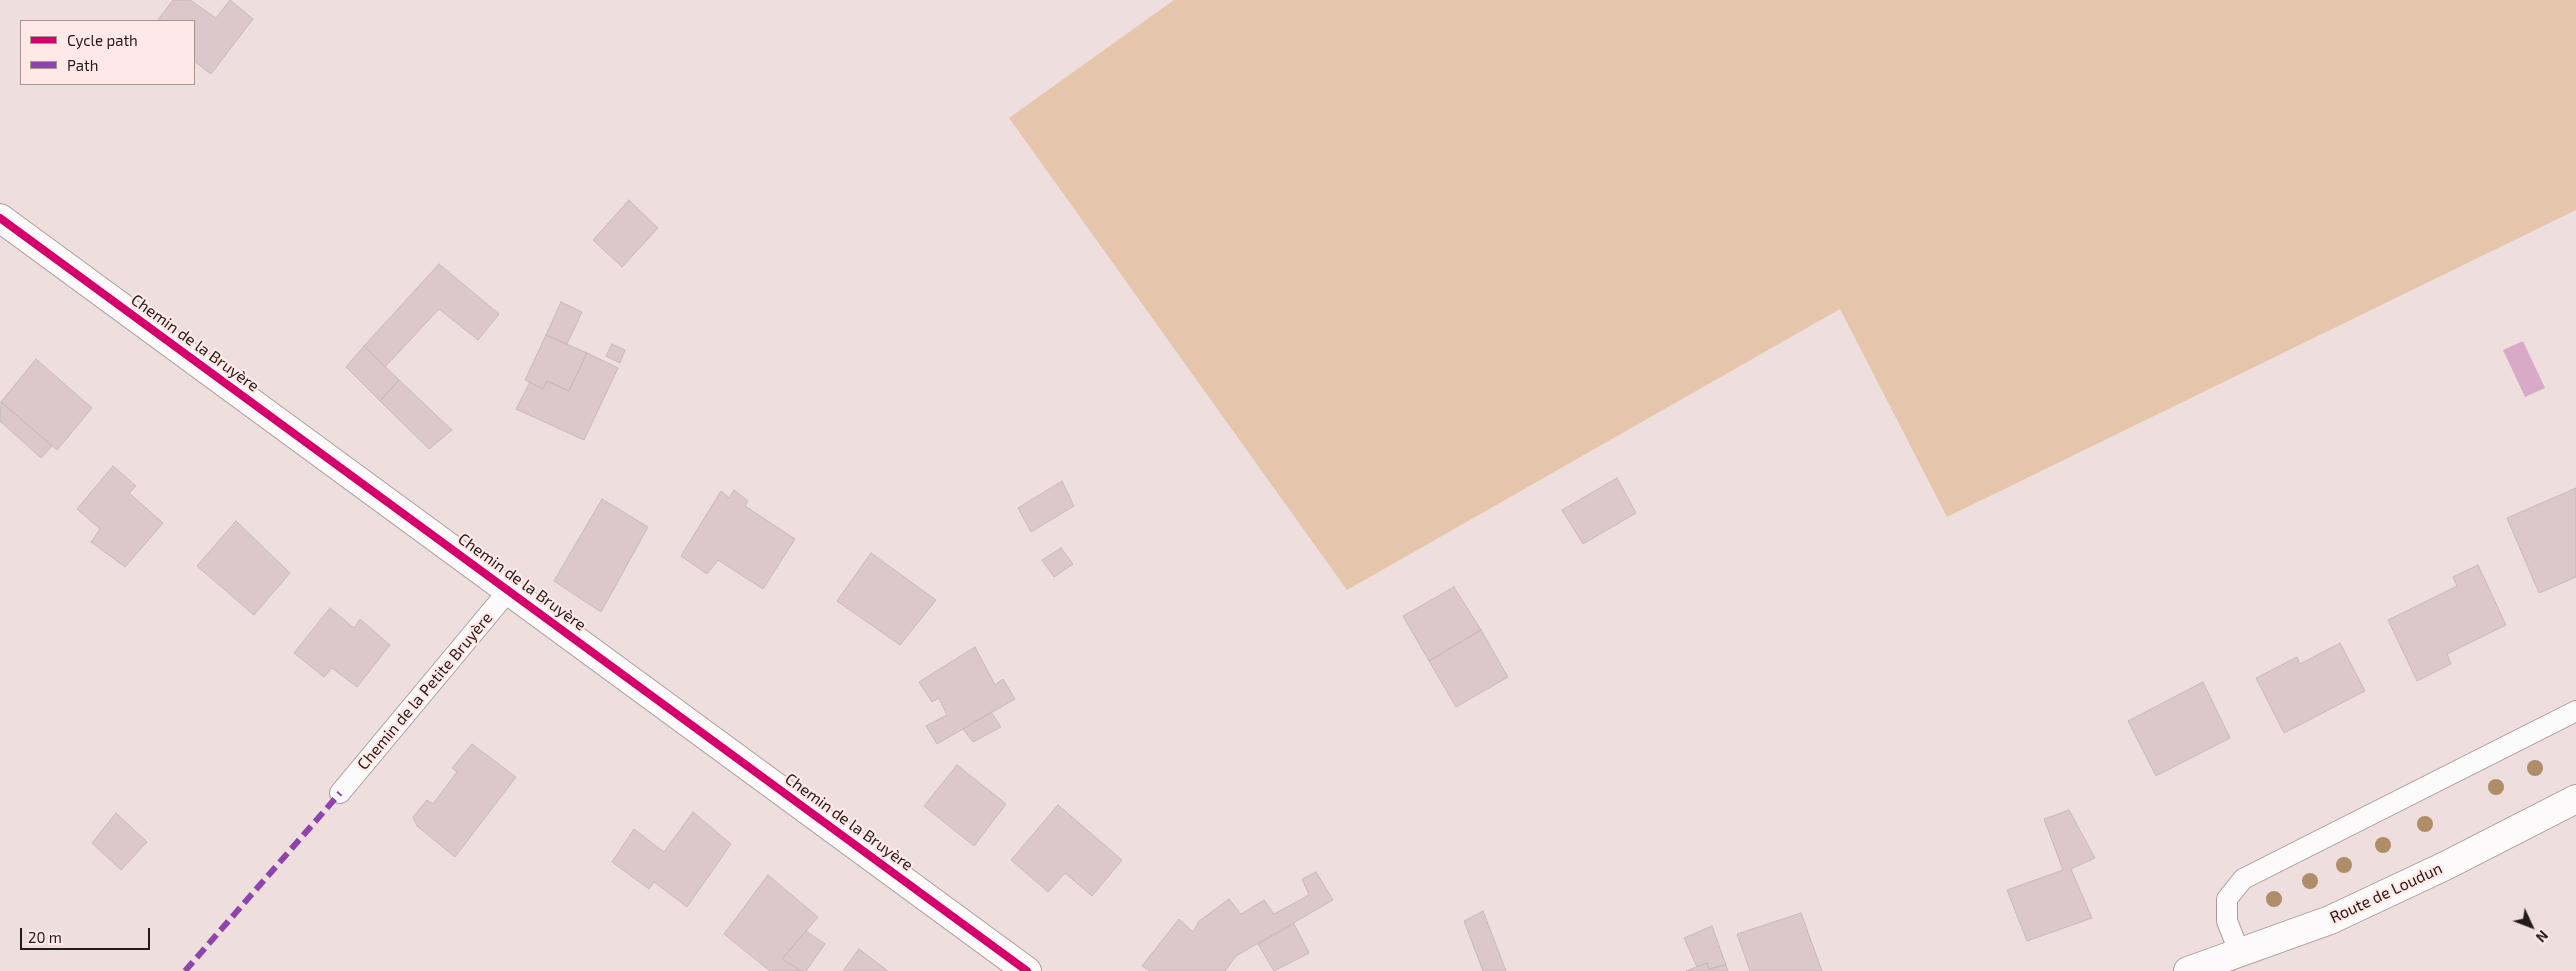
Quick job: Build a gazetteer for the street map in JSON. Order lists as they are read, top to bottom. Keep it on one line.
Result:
{"streets":{"street":["Chemin de la Bruyère","Route de Loudun"],"lane":["Chemin de la Petite Bruyère"]},"crossings":[["Chemin de la Bruyère","Chemin de la Petite Bruyère"]],"legend":["Cycle path","Path"],"scale_bar":"20 m","north":"bottom right"}
